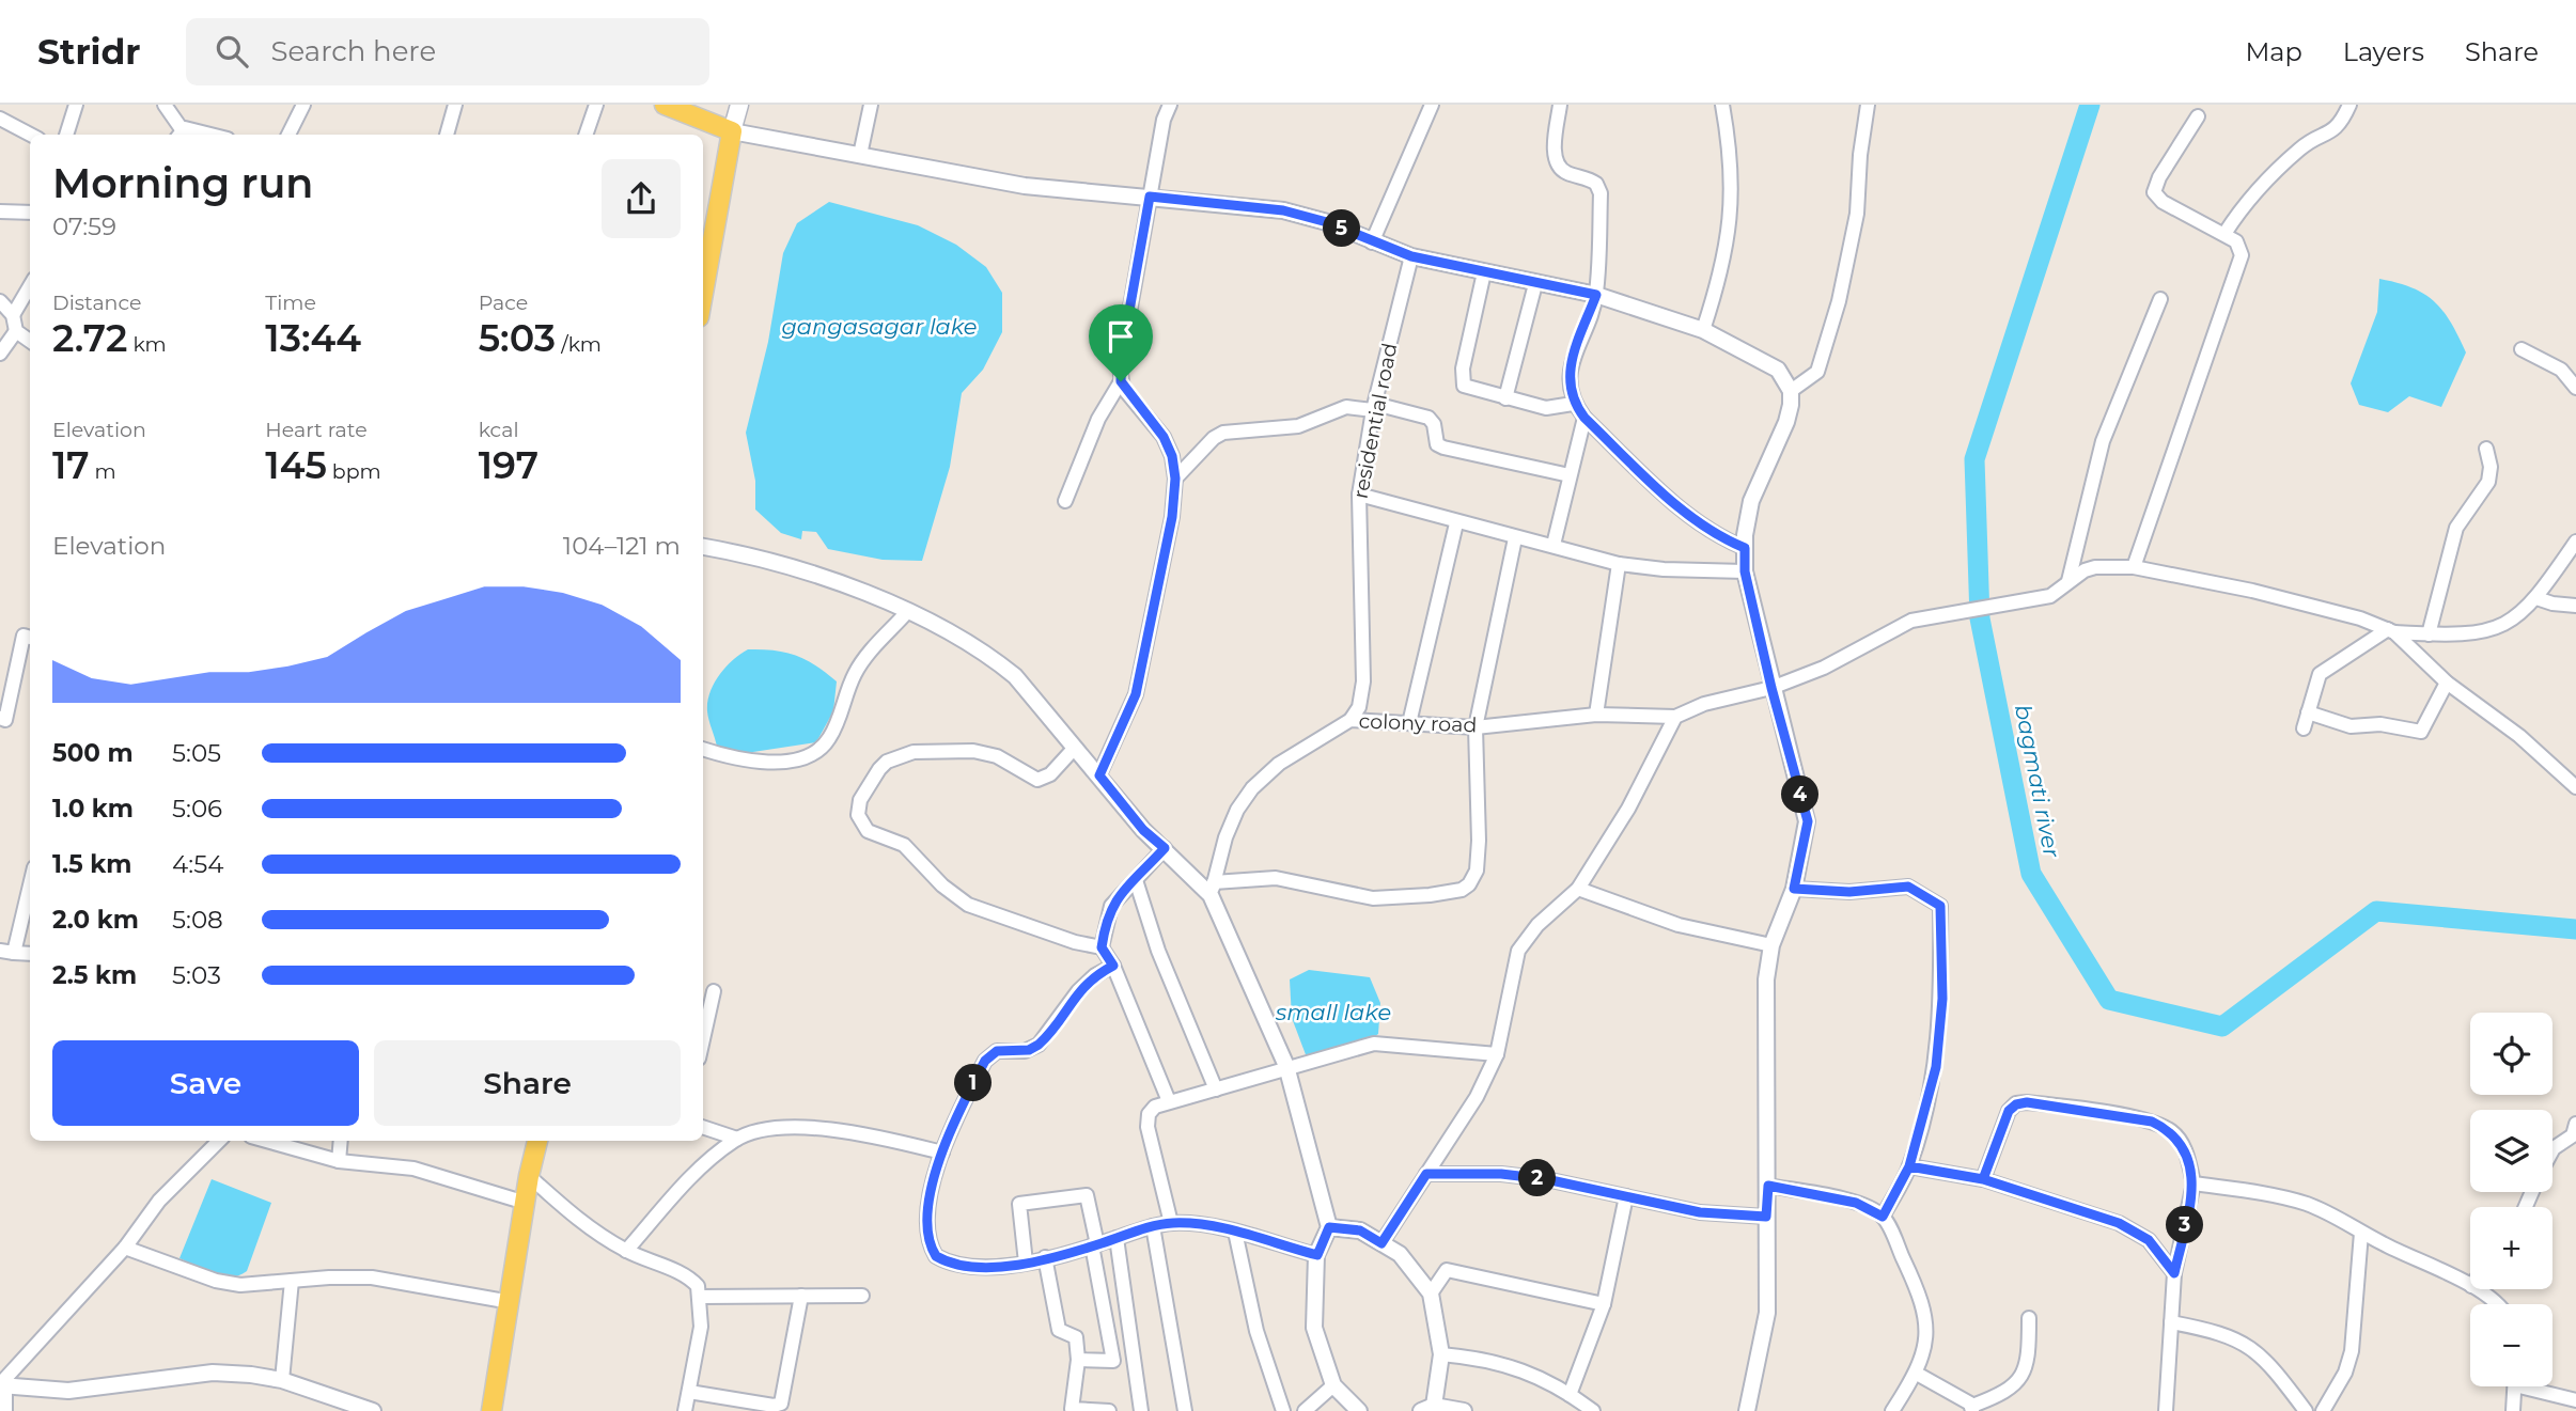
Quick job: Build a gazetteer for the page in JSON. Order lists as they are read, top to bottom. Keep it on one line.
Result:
{"streets":{"street":["residential road","colony road"]},"crossings":[["residential road","colony road"]],"water":["gangasagar lake","bagmati river","small lake"],"page":{"header":"Stridr","search":"Search here","nav":["Map","Layers","Share"],"heading":["Morning run","07:59"],"pins":["5","4","1","2","3"],"stats":[["Distance","2.72 km"],["Time","13:44"],["Pace","5:03 /km"],["Elevation","17 m"],["Heart rate","145 bpm"],["kcal","197"]],"chart":["Elevation","104–121 m"],"list":[{"name":"500 m","note":"5:05"},{"name":"1.0 km","note":"5:06"},{"name":"1.5 km","note":"4:54"},{"name":"2.0 km","note":"5:08"},{"name":"2.5 km","note":"5:03"}],"map_buttons":["+","−"],"buttons":["Save","Share"]}}
